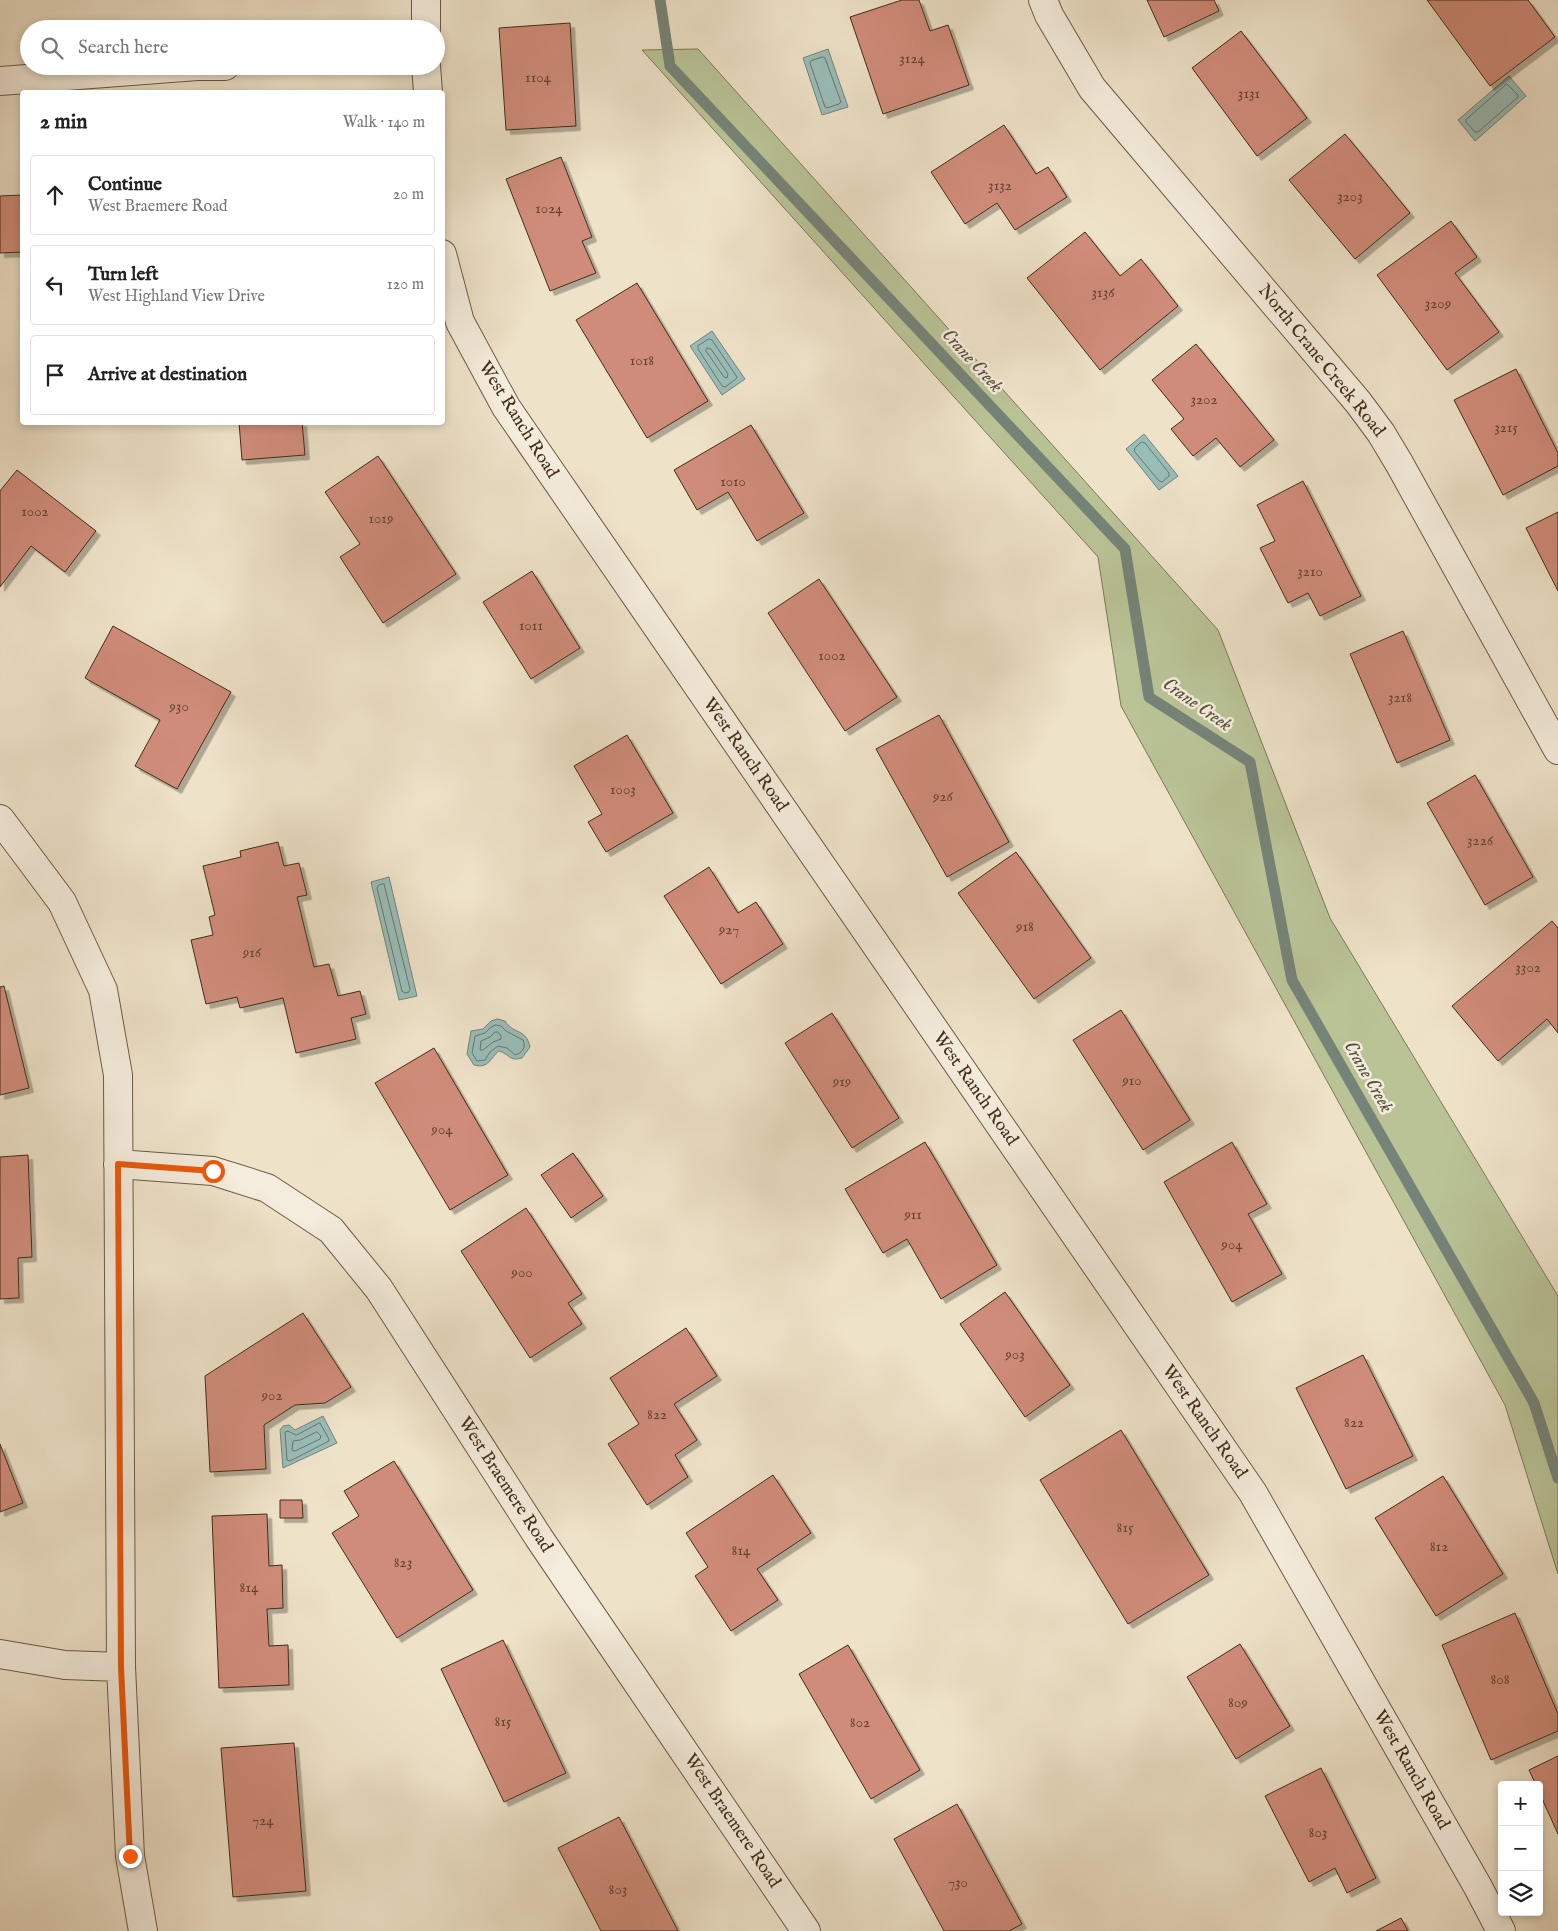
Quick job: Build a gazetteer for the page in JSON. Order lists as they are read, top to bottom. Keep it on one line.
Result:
{"streets":{"street":["North Crane Creek Road","West Ranch Road","West Braemere Road"]},"water":["Crane Creek"],"house_numbers":["3124","1104","3131","3132","3203","1024","3136","3209","1018","3202","3215","1010","1002","1019","3210","1011","1002","3218","930","1003","926","3226","918","927","916","3302","910","919","904","911","904","900","903","902","822","822","815","812","814","823","814","808","809","815","802","724","803","730","803"],"page":{"search":"Search here","heading":["2 min","Walk · 140 m"],"list":[["Continue","West Braemere Road","20 m"],["Turn left","West Highland View Drive","120 m"],"Arrive at destination"],"map_buttons":["+","−"]}}
